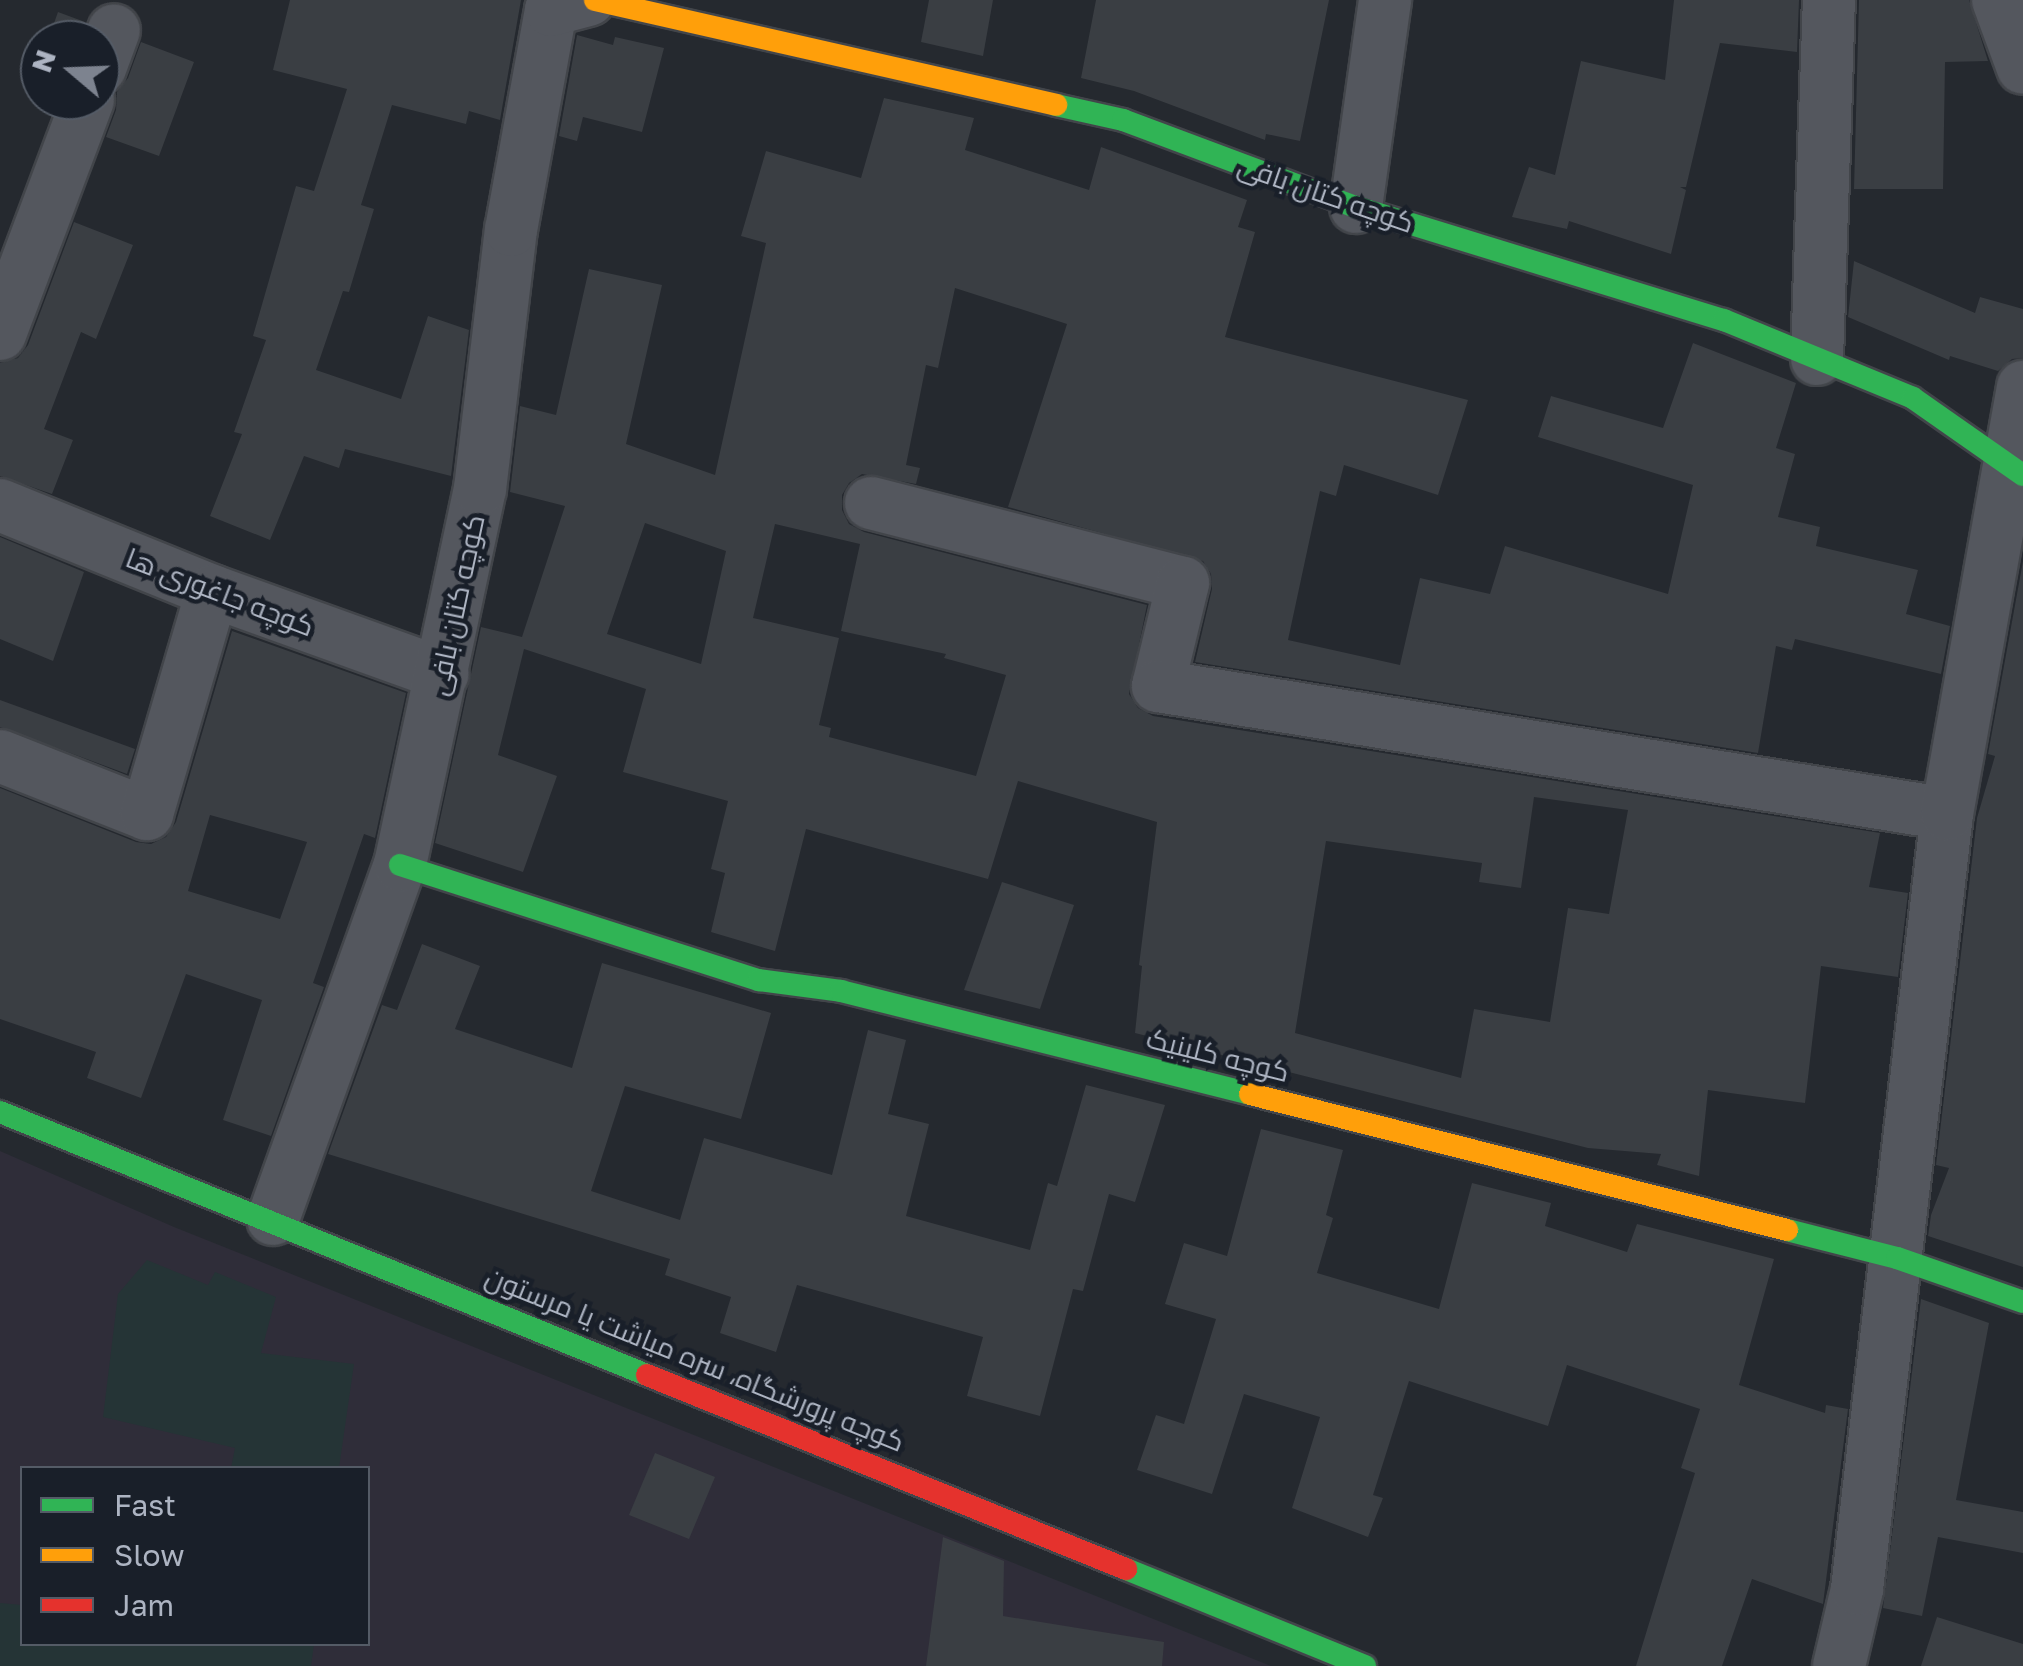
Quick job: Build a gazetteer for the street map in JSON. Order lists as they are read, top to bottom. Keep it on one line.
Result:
{"streets":{"street":["کوچه کتان بافی","کوچه جاغوری ها","کوچه کلینیک","کوچه پرورشگاه، سره میاشت یا مرستون"]},"crossings":[["کوچه کتان بافی","کوچه جاغوری ها"],["کوچه کتان بافی","کوچه کلینیک"],["کوچه کتان بافی","کوچه پرورشگاه، سره میاشت یا مرستون"]],"legend":["Fast","Slow","Jam"],"north":"left"}
